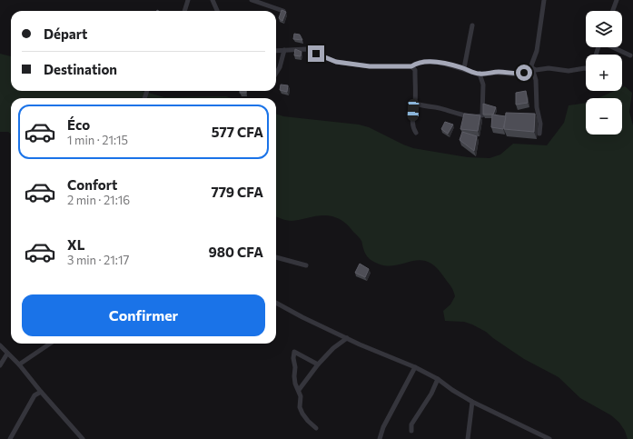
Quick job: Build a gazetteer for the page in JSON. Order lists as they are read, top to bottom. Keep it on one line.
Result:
{"page":{"map_buttons":["+","−"],"banner":["Départ","Destination"],"list":[{"name":"Éco","note":"1 min · 21:15","value":"577 CFA"},{"name":"Confort","note":"2 min · 21:16","value":"779 CFA"},{"name":"XL","note":"3 min · 21:17","value":"980 CFA"}],"buttons":"Confirmer"}}
